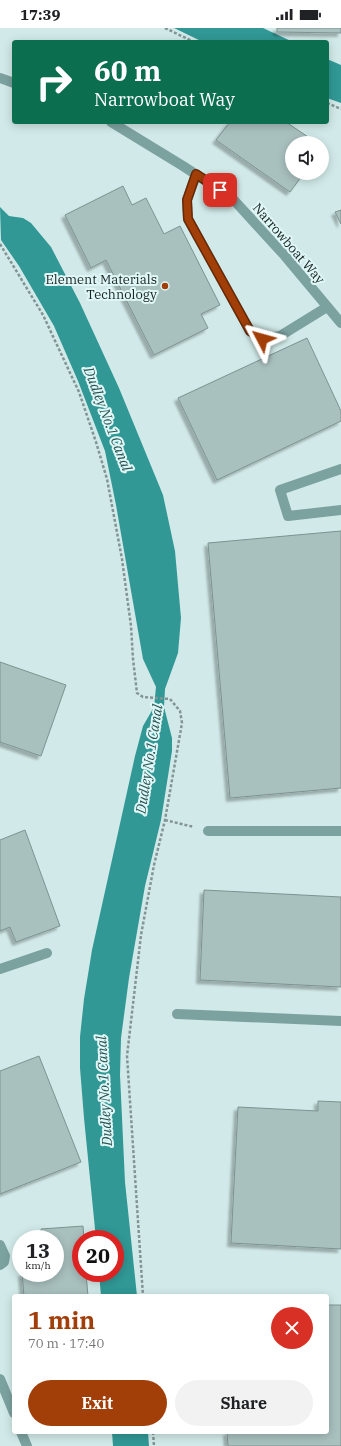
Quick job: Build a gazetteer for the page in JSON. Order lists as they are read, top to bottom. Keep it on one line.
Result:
{"streets":{"street":["Narrowboat Way"]},"water":["Dudley No.1 Canal"],"places":["Element Materials Technology"],"page":{"status":"17:39","turn":["60 m","Narrowboat Way"],"speed":"13 km/h","limit":"20","heading":["1 min","70 m · 17:40"],"buttons":["Exit","Share"]}}
